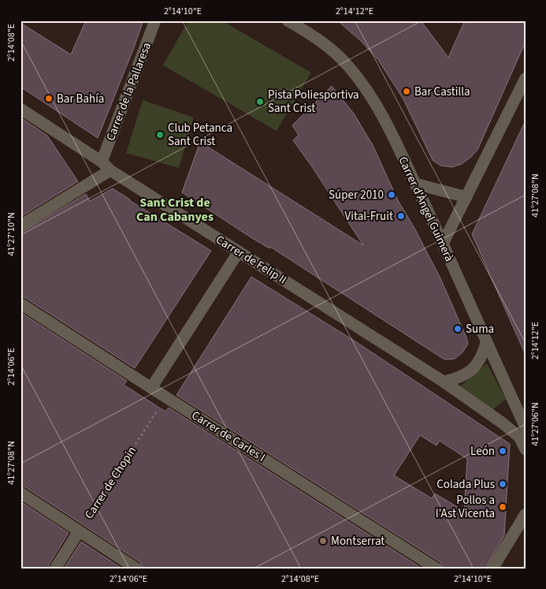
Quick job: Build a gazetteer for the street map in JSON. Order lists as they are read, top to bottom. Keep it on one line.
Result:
{"streets":{"street":["Carrer de la Pallaresa","Carrer d'Àngel Guimerà","Carrer de Felip II","Carrer de Carles I","Carrer de Chopin"]},"crossings":[["Carrer de la Pallaresa","Carrer de Felip II"],["Carrer de Carles I","Carrer de Chopin"]],"districts":["Sant Crist de Can Cabanyes"],"places":["Bar Castilla","Bar Bahía","Pista Poliesportiva Sant Crist","Club Petanca Sant Crist","Súper 2010","Vital-Fruit","Suma","León","Colada Plus","Pollos a l'Ast Vicenta","Montserrat"],"coordinates":["2°14'10\"E","2°14'12\"E","2°14'08\"E","41°27'08\"N","41°27'10\"N","2°14'06\"E","41°27'06\"N"]}
